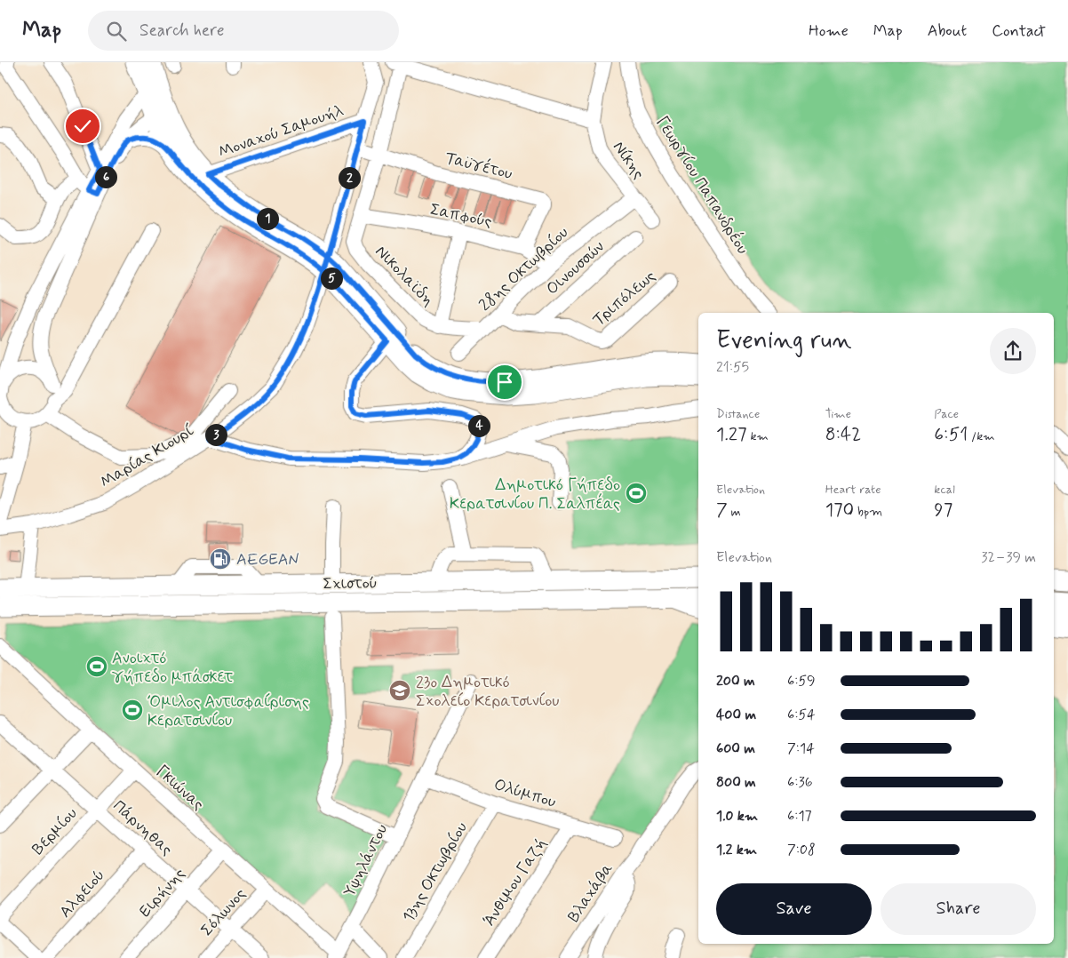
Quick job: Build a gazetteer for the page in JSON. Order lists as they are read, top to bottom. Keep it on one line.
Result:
{"streets":{"main road":["Σχιστού"],"street":["Μοναχού Σαμουήλ","Νίκης","Ταϋγέτου","Γεωργίου Παπανδρέου","Σαπφούς","Οινουσσών","28ης Οκτωβρίου","Νικολαϊδη","Τριπόλεως","Μαρίας Κιουρί","Γκιώνας","Ολύμπου","Πάρνηθας","Βερμίου","Υψηλάντου","13ης Οκτωβρίου","Άνθιμου Γαζή","Ειρήνης","Βλαχάβα","Αλφειού","Σόλωνος"]},"crossings":[["Μοναχού Σαμουήλ","Μαρίας Κιουρί"],["Νίκης","28ης Οκτωβρίου"],["Ταϋγέτου","Σαπφούς"],["Ταϋγέτου","Μαρίας Κιουρί"],["Σαπφούς","28ης Οκτωβρίου"],["Σαπφούς","Νικολαϊδη"],["Οινουσσών","Τριπόλεως"],["28ης Οκτωβρίου","Τριπόλεως"],["Γκιώνας","Βερμίου"],["Γκιώνας","Υψηλάντου"],["Γκιώνας","Ειρήνης"],["Γκιώνας","Σόλωνος"],["Ολύμπου","Υψηλάντου"],["Ολύμπου","13ης Οκτωβρίου"],["Ολύμπου","Άνθιμου Γαζή"],["Πάρνηθας","Βερμίου"],["Πάρνηθας","Ειρήνης"],["Πάρνηθας","Αλφειού"],["Πάρνηθας","Σόλωνος"]],"places":{"sports":["Δημοτικό Γήπεδο Κερατσινίου Π. Σαλπέας","Ανοιχτό γήπεδο μπάσκετ","Όμιλος Αντισφαίρισης Κερατσινίου"],"fuel station":["AEGEAN"],"school or university":["23o Δημοτικό Σχολείο Κερατσινίου"]},"page":{"header":"Map","search":"Search here","nav":["Home","Map","About","Contact"],"pins":["6","2","1","5","4","3"],"heading":["Evening run","21:55"],"stats":[["Distance","1.27 km"],["Time","8:42"],["Pace","6:51 /km"],["Elevation","7 m"],["Heart rate","170 bpm"],["kcal","97"]],"chart":["Elevation","32–39 m"],"list":[{"name":"200 m","note":"6:59"},{"name":"400 m","note":"6:54"},{"name":"600 m","note":"7:14"},{"name":"800 m","note":"6:36"},{"name":"1.0 km","note":"6:17"},{"name":"1.2 km","note":"7:08"}],"buttons":["Save","Share"]}}
